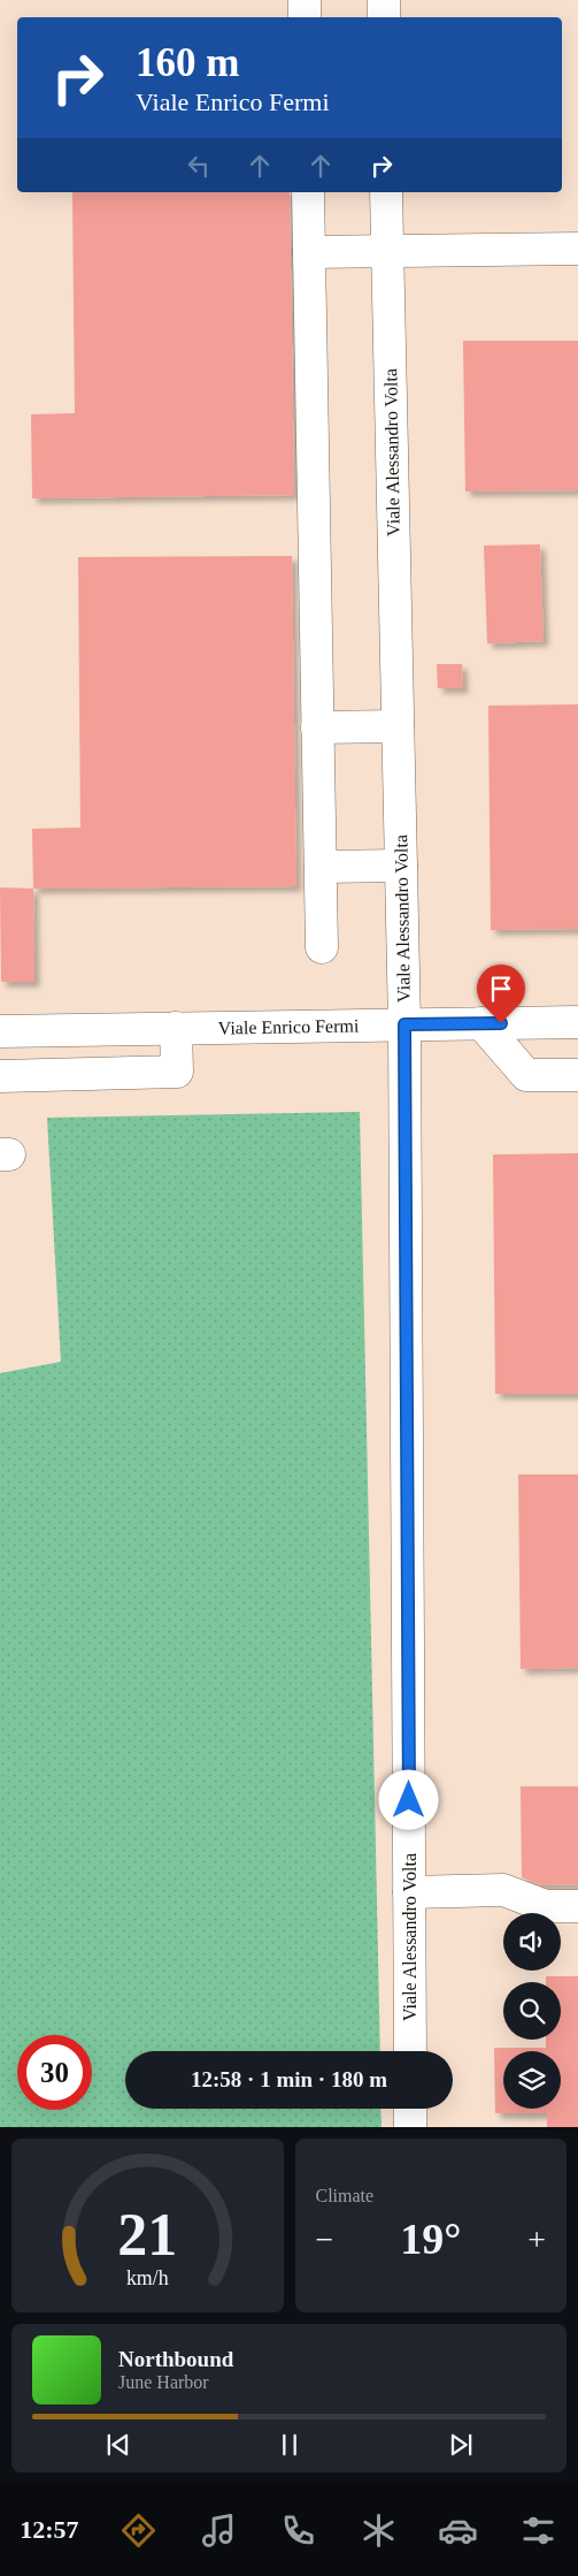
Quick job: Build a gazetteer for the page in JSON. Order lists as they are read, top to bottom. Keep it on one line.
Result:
{"streets":{"street":["Viale Alessandro Volta","Viale Enrico Fermi"]},"crossings":[["Viale Alessandro Volta","Viale Enrico Fermi"]],"page":{"turn":["160 m","Viale Enrico Fermi"],"limit":"30","trip":"12:58 · 1 min · 180 m","tile":"Climate","heat":["−","19°","+"],"song":["Northbound","June Harbor"],"tabs":"12:57","gauge":["21","km/h"]}}
